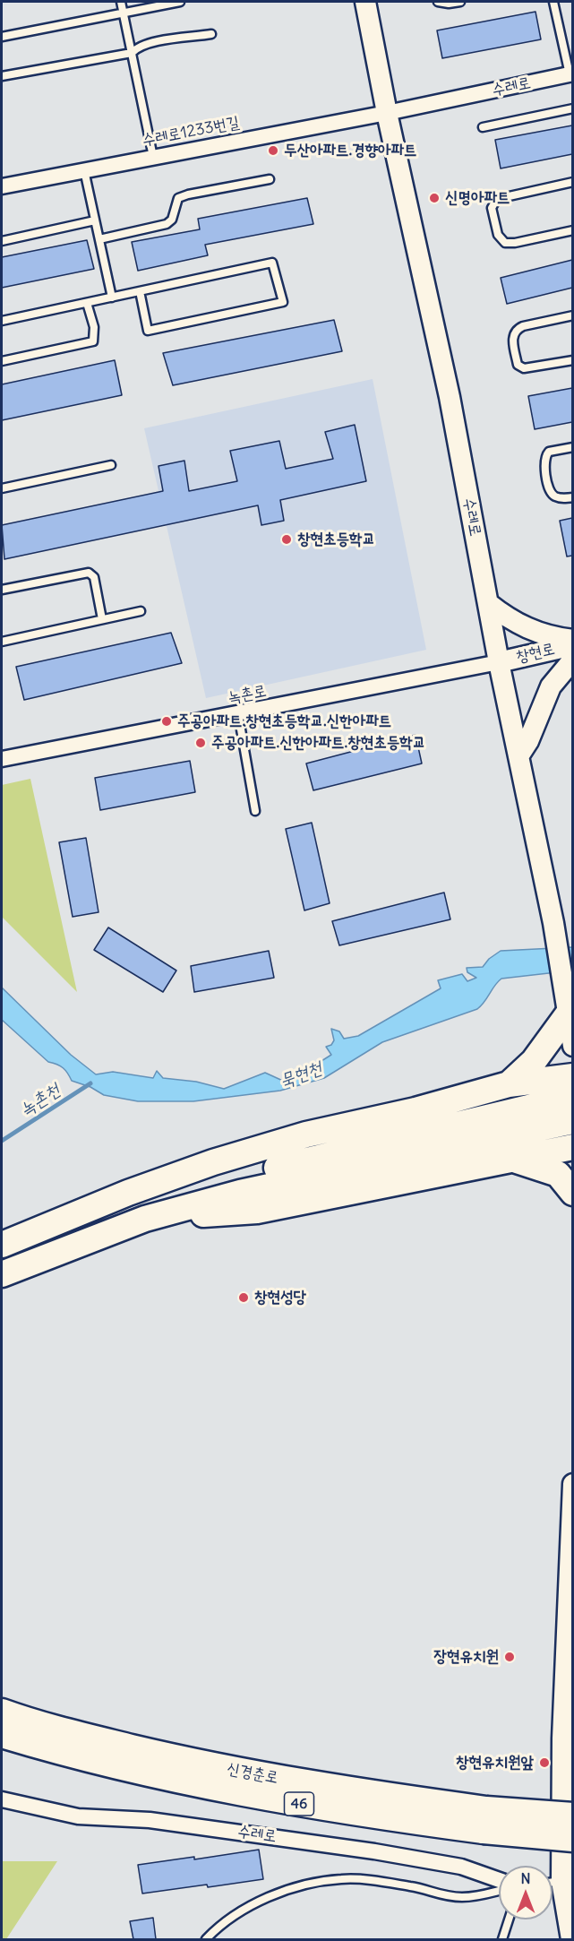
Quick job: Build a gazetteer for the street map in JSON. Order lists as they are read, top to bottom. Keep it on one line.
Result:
{"streets":{"highway":["신경춘로","46"],"main road":["수레로","창현로"],"street":["수레로1233번길","녹촌로"]},"crossings":[["수레로","수레로1233번길"],["수레로","창현로"],["수레로","녹촌로"],["창현로","녹촌로"]],"water":["묵현천","녹촌천"],"places":["두산아파트.경향아파트","신명아파트","창현초등학교","주공아파트.창현초등학교.신한아파트","주공아파트.신한아파트.창현초등학교","창현성당","장현유치원","창현유치원앞"],"north":"top"}
